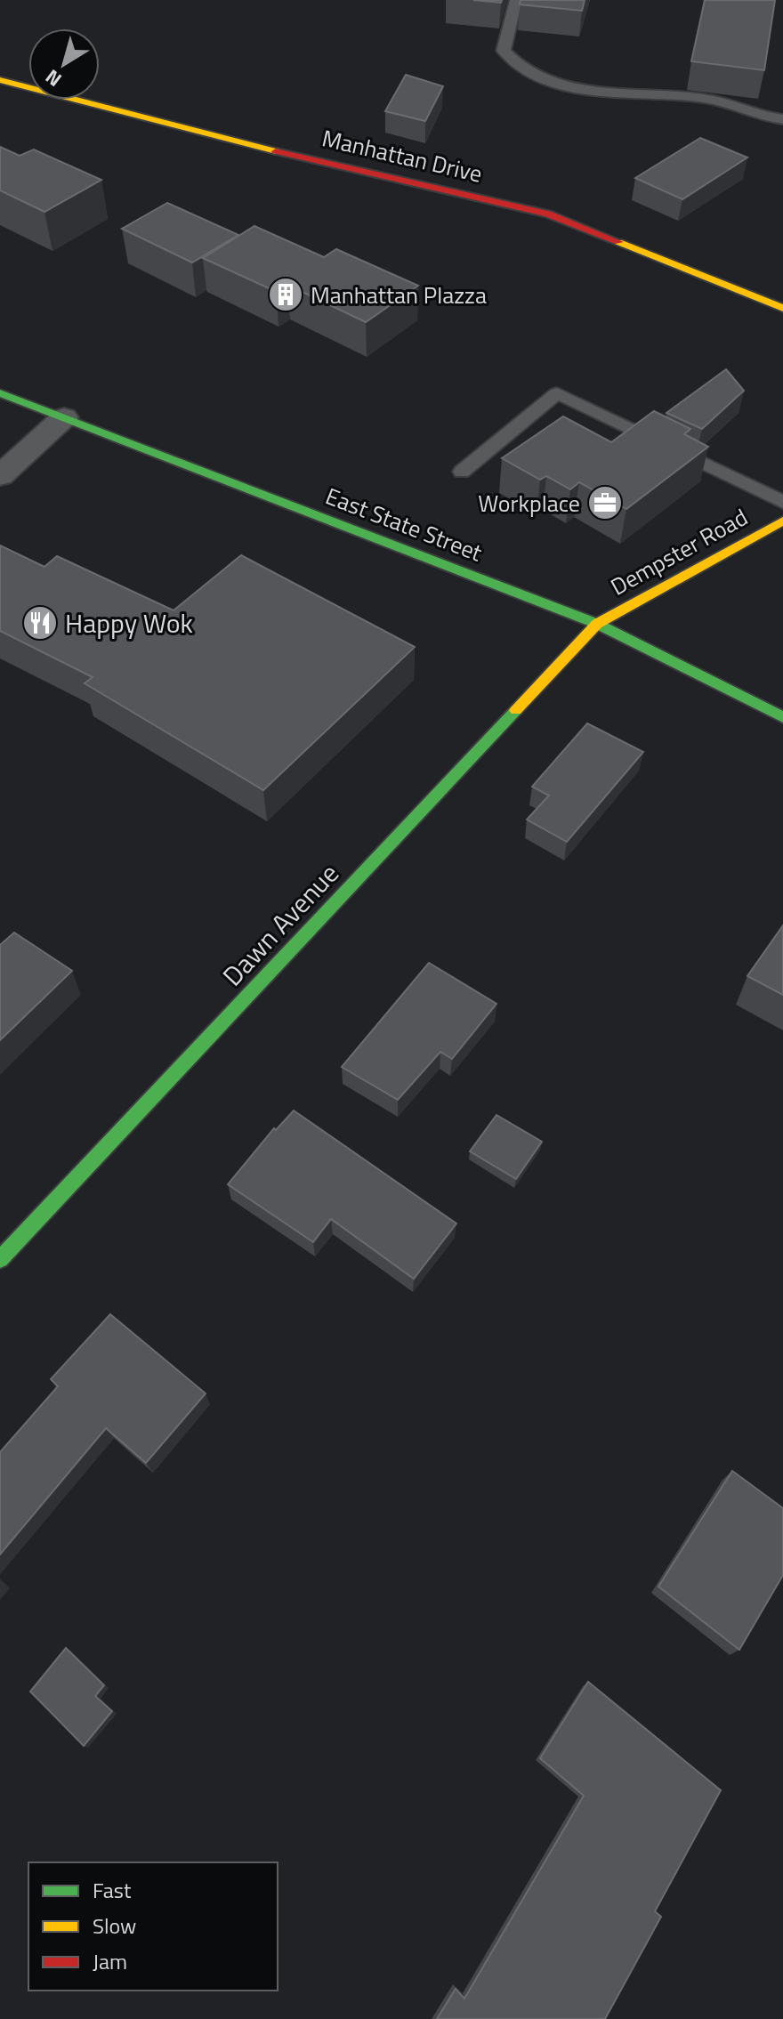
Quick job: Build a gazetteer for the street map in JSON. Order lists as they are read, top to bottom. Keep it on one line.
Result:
{"streets":{"street":["Manhattan Drive","East State Street","Dempster Road","Dawn Avenue"]},"crossings":[["East State Street","Dempster Road"],["East State Street","Dawn Avenue"],["Dempster Road","Dawn Avenue"]],"places":{"building":["Manhattan Plazza"],"office":["Workplace"],"restaurant":["Happy Wok"]},"legend":["Fast","Slow","Jam"],"north":"bottom left"}
